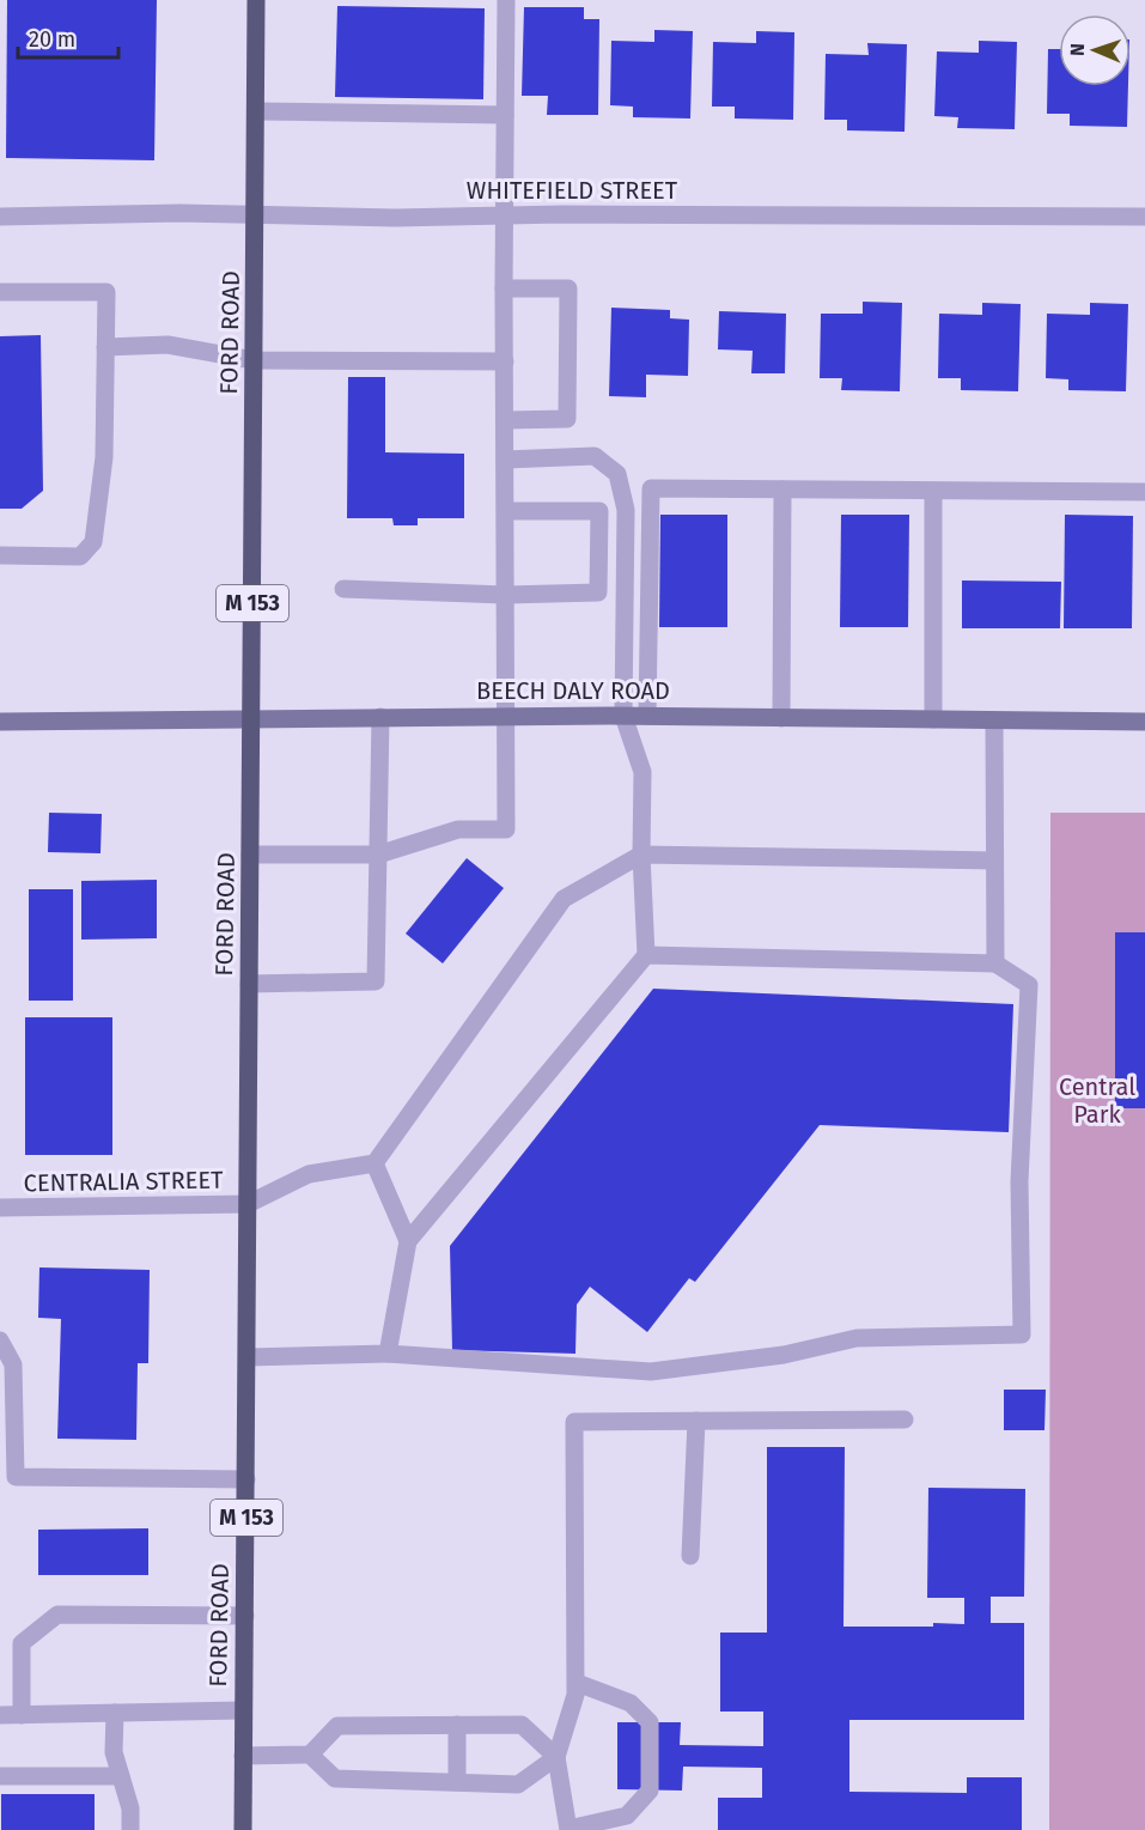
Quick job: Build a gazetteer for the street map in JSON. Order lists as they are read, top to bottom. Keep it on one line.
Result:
{"streets":{"main road":["FORD ROAD","M 153","BEECH DALY ROAD"],"street":["WHITEFIELD STREET","CENTRALIA STREET"]},"crossings":[["WHITEFIELD STREET","FORD ROAD"],["FORD ROAD","BEECH DALY ROAD"],["FORD ROAD","CENTRALIA STREET"]],"parks":["Central Park"],"scale_bar":"20 m","north":"left"}
